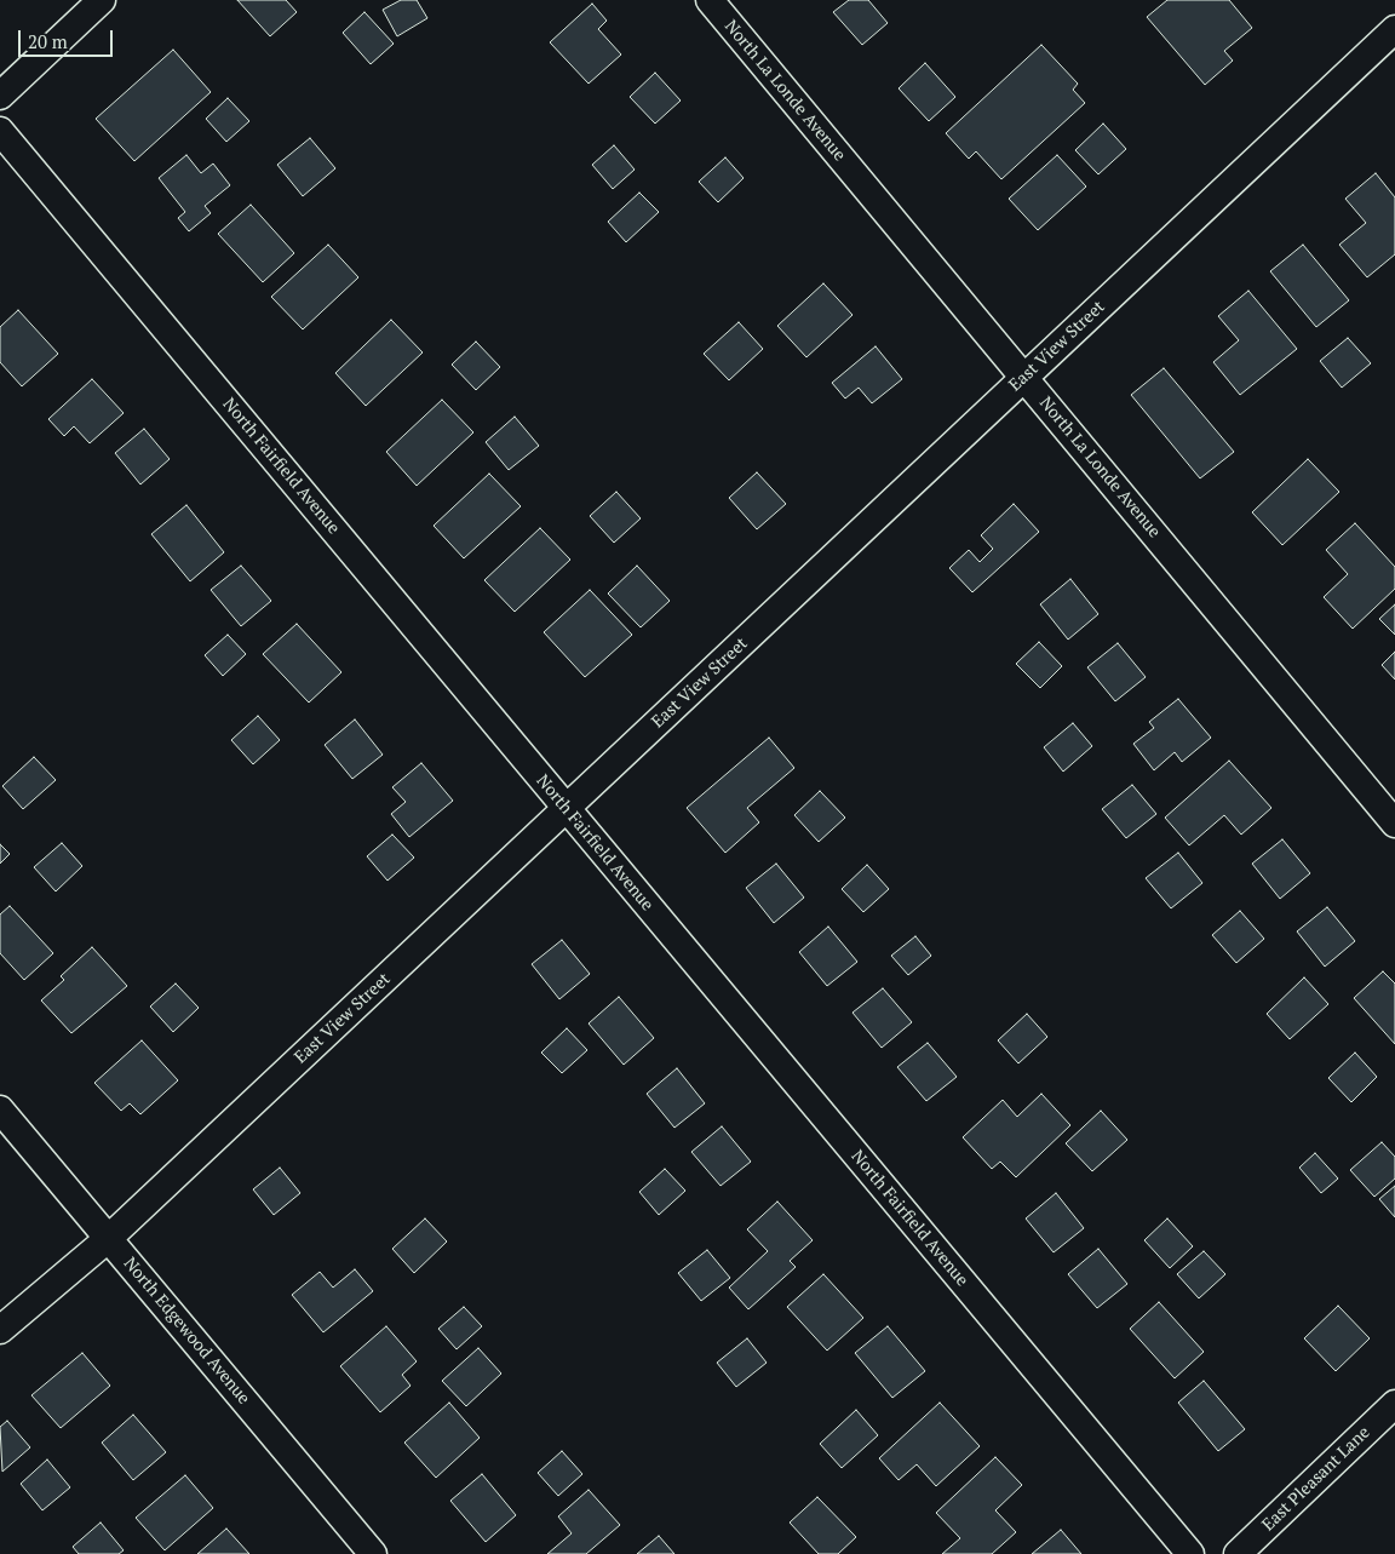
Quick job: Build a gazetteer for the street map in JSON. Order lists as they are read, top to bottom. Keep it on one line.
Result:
{"streets":{"street":["North La Londe Avenue","East View Street","North Fairfield Avenue","North Edgewood Avenue","East Pleasant Lane"]},"crossings":[["North La Londe Avenue","East View Street"],["East View Street","North Fairfield Avenue"],["East View Street","North Edgewood Avenue"]],"scale_bar":"20 m"}
